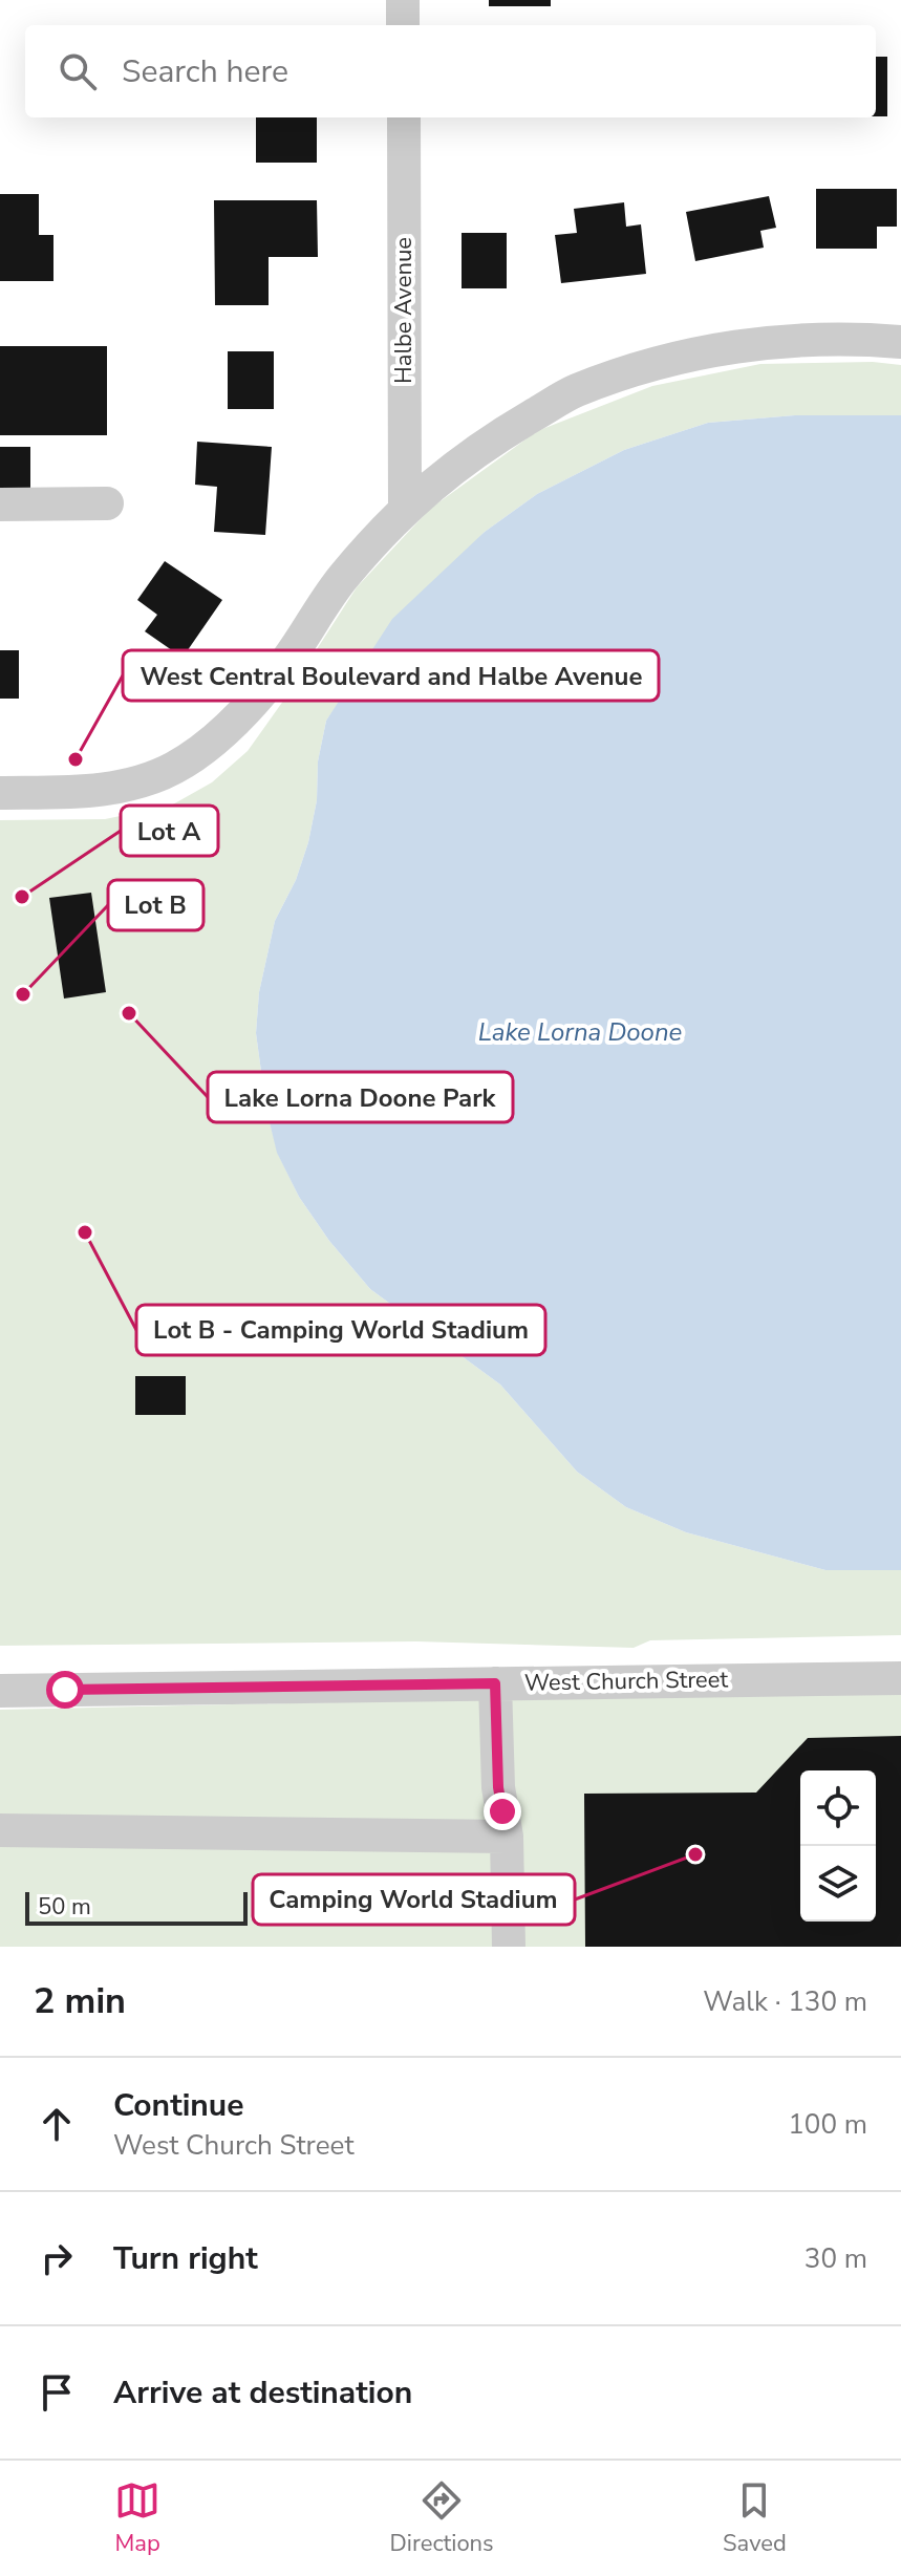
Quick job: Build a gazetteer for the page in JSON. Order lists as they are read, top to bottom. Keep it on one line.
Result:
{"streets":{"street":["Halbe Avenue","West Church Street"]},"water":["Lake Lorna Doone"],"places":["West Central Boulevard and Halbe Avenue","Lot A","Lot B","Lake Lorna Doone Park","Lot B - Camping World Stadium","Camping World Stadium"],"scale_bar":"50 m","page":{"search":"Search here","scale":"50 m","heading":["2 min","Walk · 130 m"],"list":[["Continue","West Church Street","100 m"],["Turn right","30 m"],"Arrive at destination"],"nav":["Map","Directions","Saved"]}}
